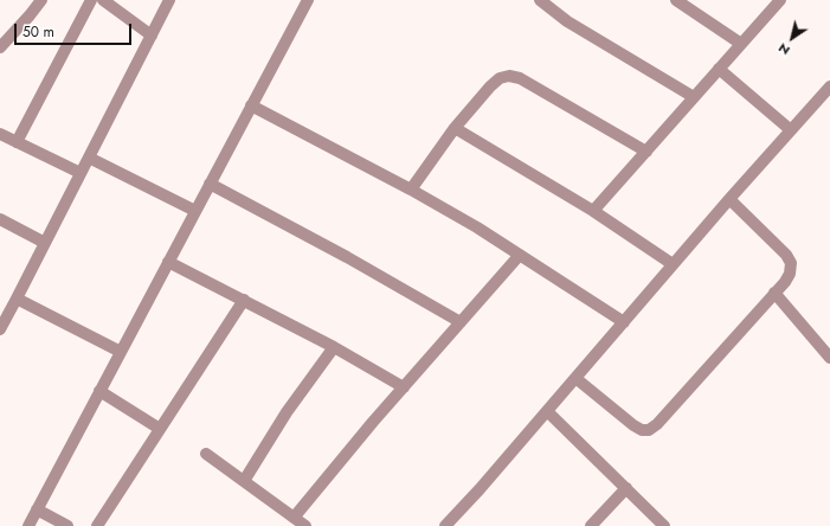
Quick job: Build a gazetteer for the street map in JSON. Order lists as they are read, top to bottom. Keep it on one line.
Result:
{"scale_bar":"50 m","north":"bottom left"}
